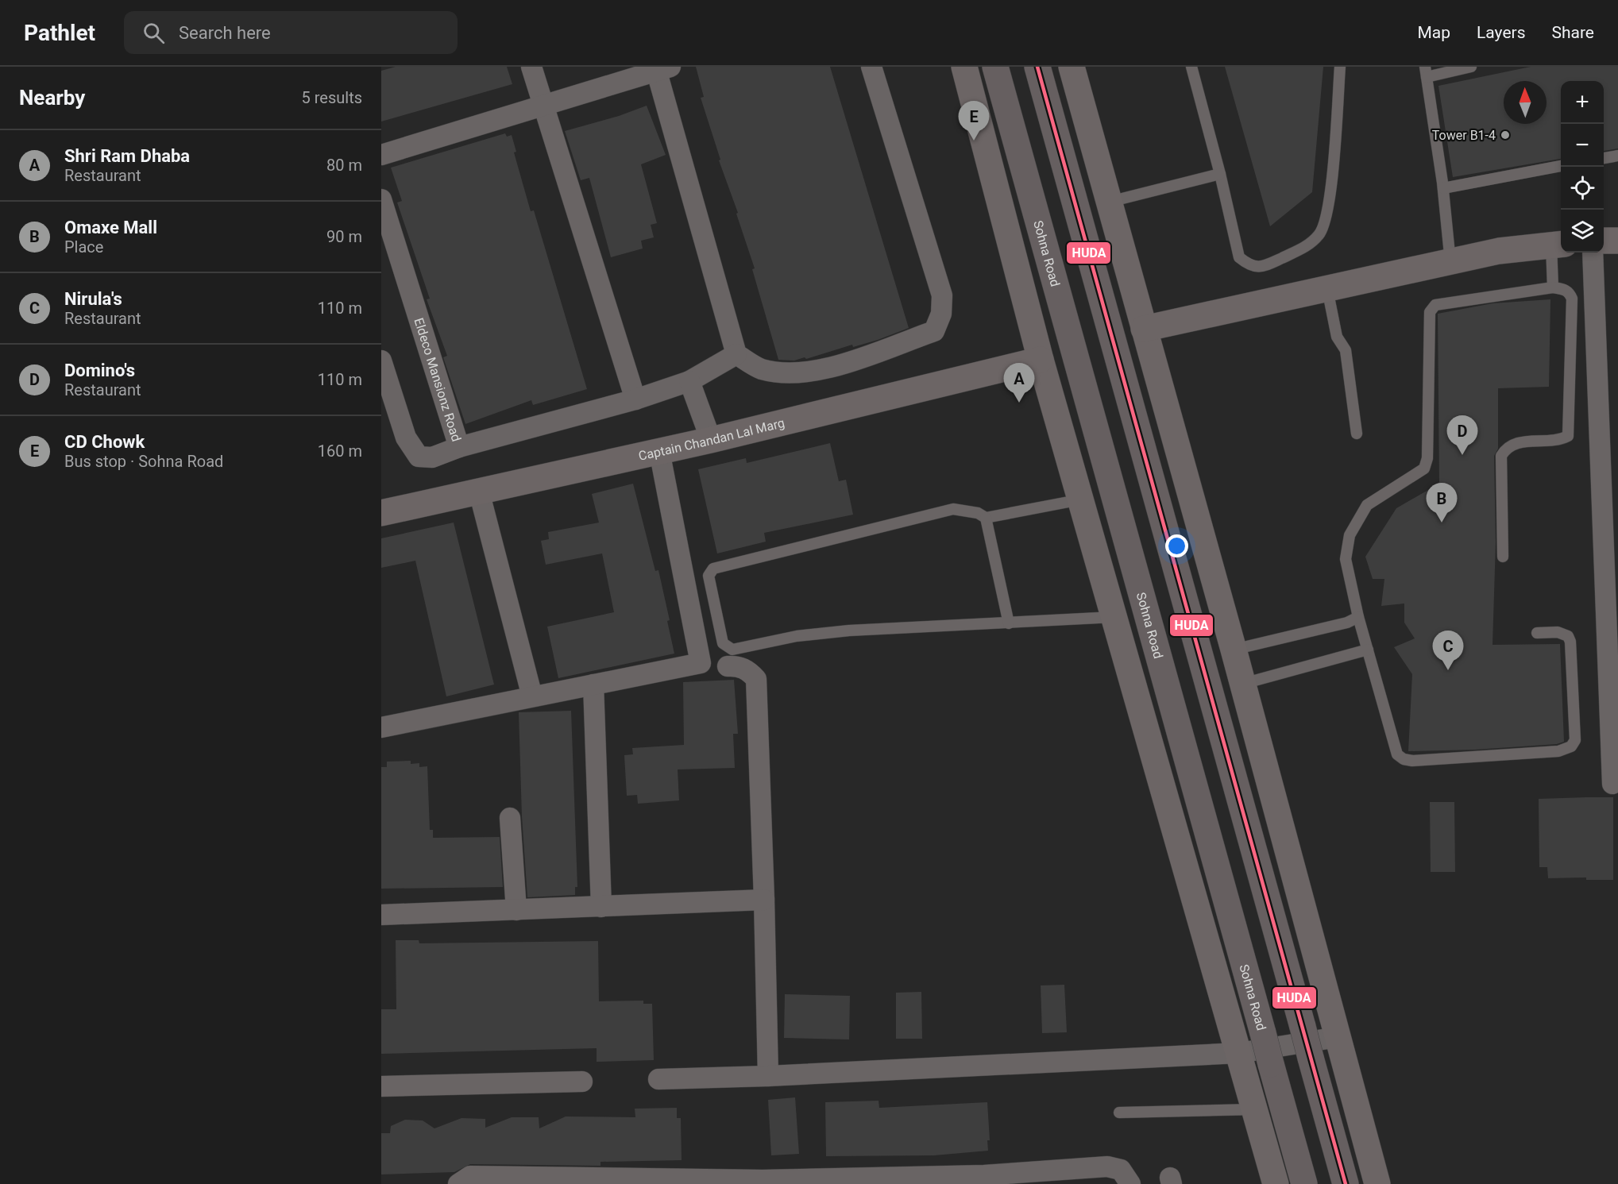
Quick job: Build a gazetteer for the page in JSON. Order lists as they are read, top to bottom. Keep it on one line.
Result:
{"streets":{"highway":["Sohna Road"],"main road":["Captain Chandan Lal Marg"],"street":["Eldeco Mansionz Road"]},"places":["Tower B1-4"],"lines":["transit line HUDA"],"north":"top","page":{"header":"Pathlet","search":"Search here","nav":["Map","Layers","Share"],"heading":["Nearby","5 results"],"map_buttons":["+","−"],"pins":["E","A","D","B","C"],"list":[{"mark":"A","name":"Shri Ram Dhaba","note":"Restaurant","value":"80 m"},{"mark":"B","name":"Omaxe Mall","note":"Place","value":"90 m"},{"mark":"C","name":"Nirula's","note":"Restaurant","value":"110 m"},{"mark":"D","name":"Domino's","note":"Restaurant","value":"110 m"},{"mark":"E","name":"CD Chowk","note":"Bus stop · Sohna Road","value":"160 m"}]}}
